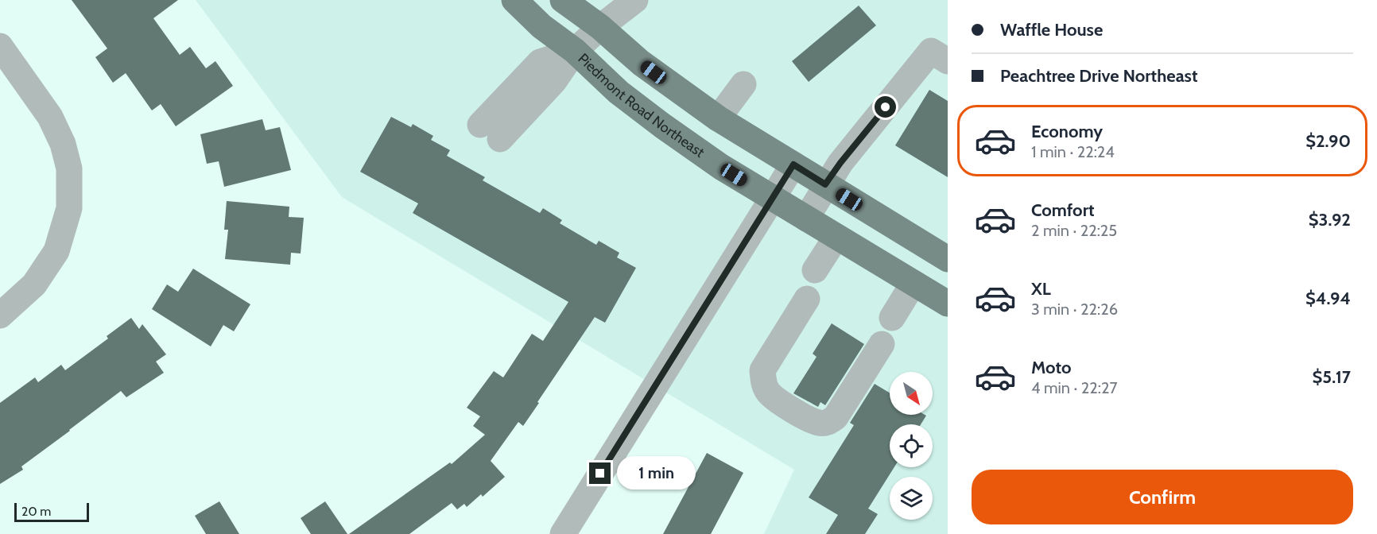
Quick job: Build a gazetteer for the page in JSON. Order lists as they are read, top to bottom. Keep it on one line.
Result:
{"streets":{"main road":["Piedmont Road Northeast"]},"scale_bar":"20 m","north":"bottom right","page":{"banner":["Waffle House","Peachtree Drive Northeast"],"list":[{"name":"Economy","note":"1 min · 22:24","value":"$2.90"},{"name":"Comfort","note":"2 min · 22:25","value":"$3.92"},{"name":"XL","note":"3 min · 22:26","value":"$4.94"},{"name":"Moto","note":"4 min · 22:27","value":"$5.17"}],"bubble":"1 min","buttons":"Confirm","scale":"20 m"}}
